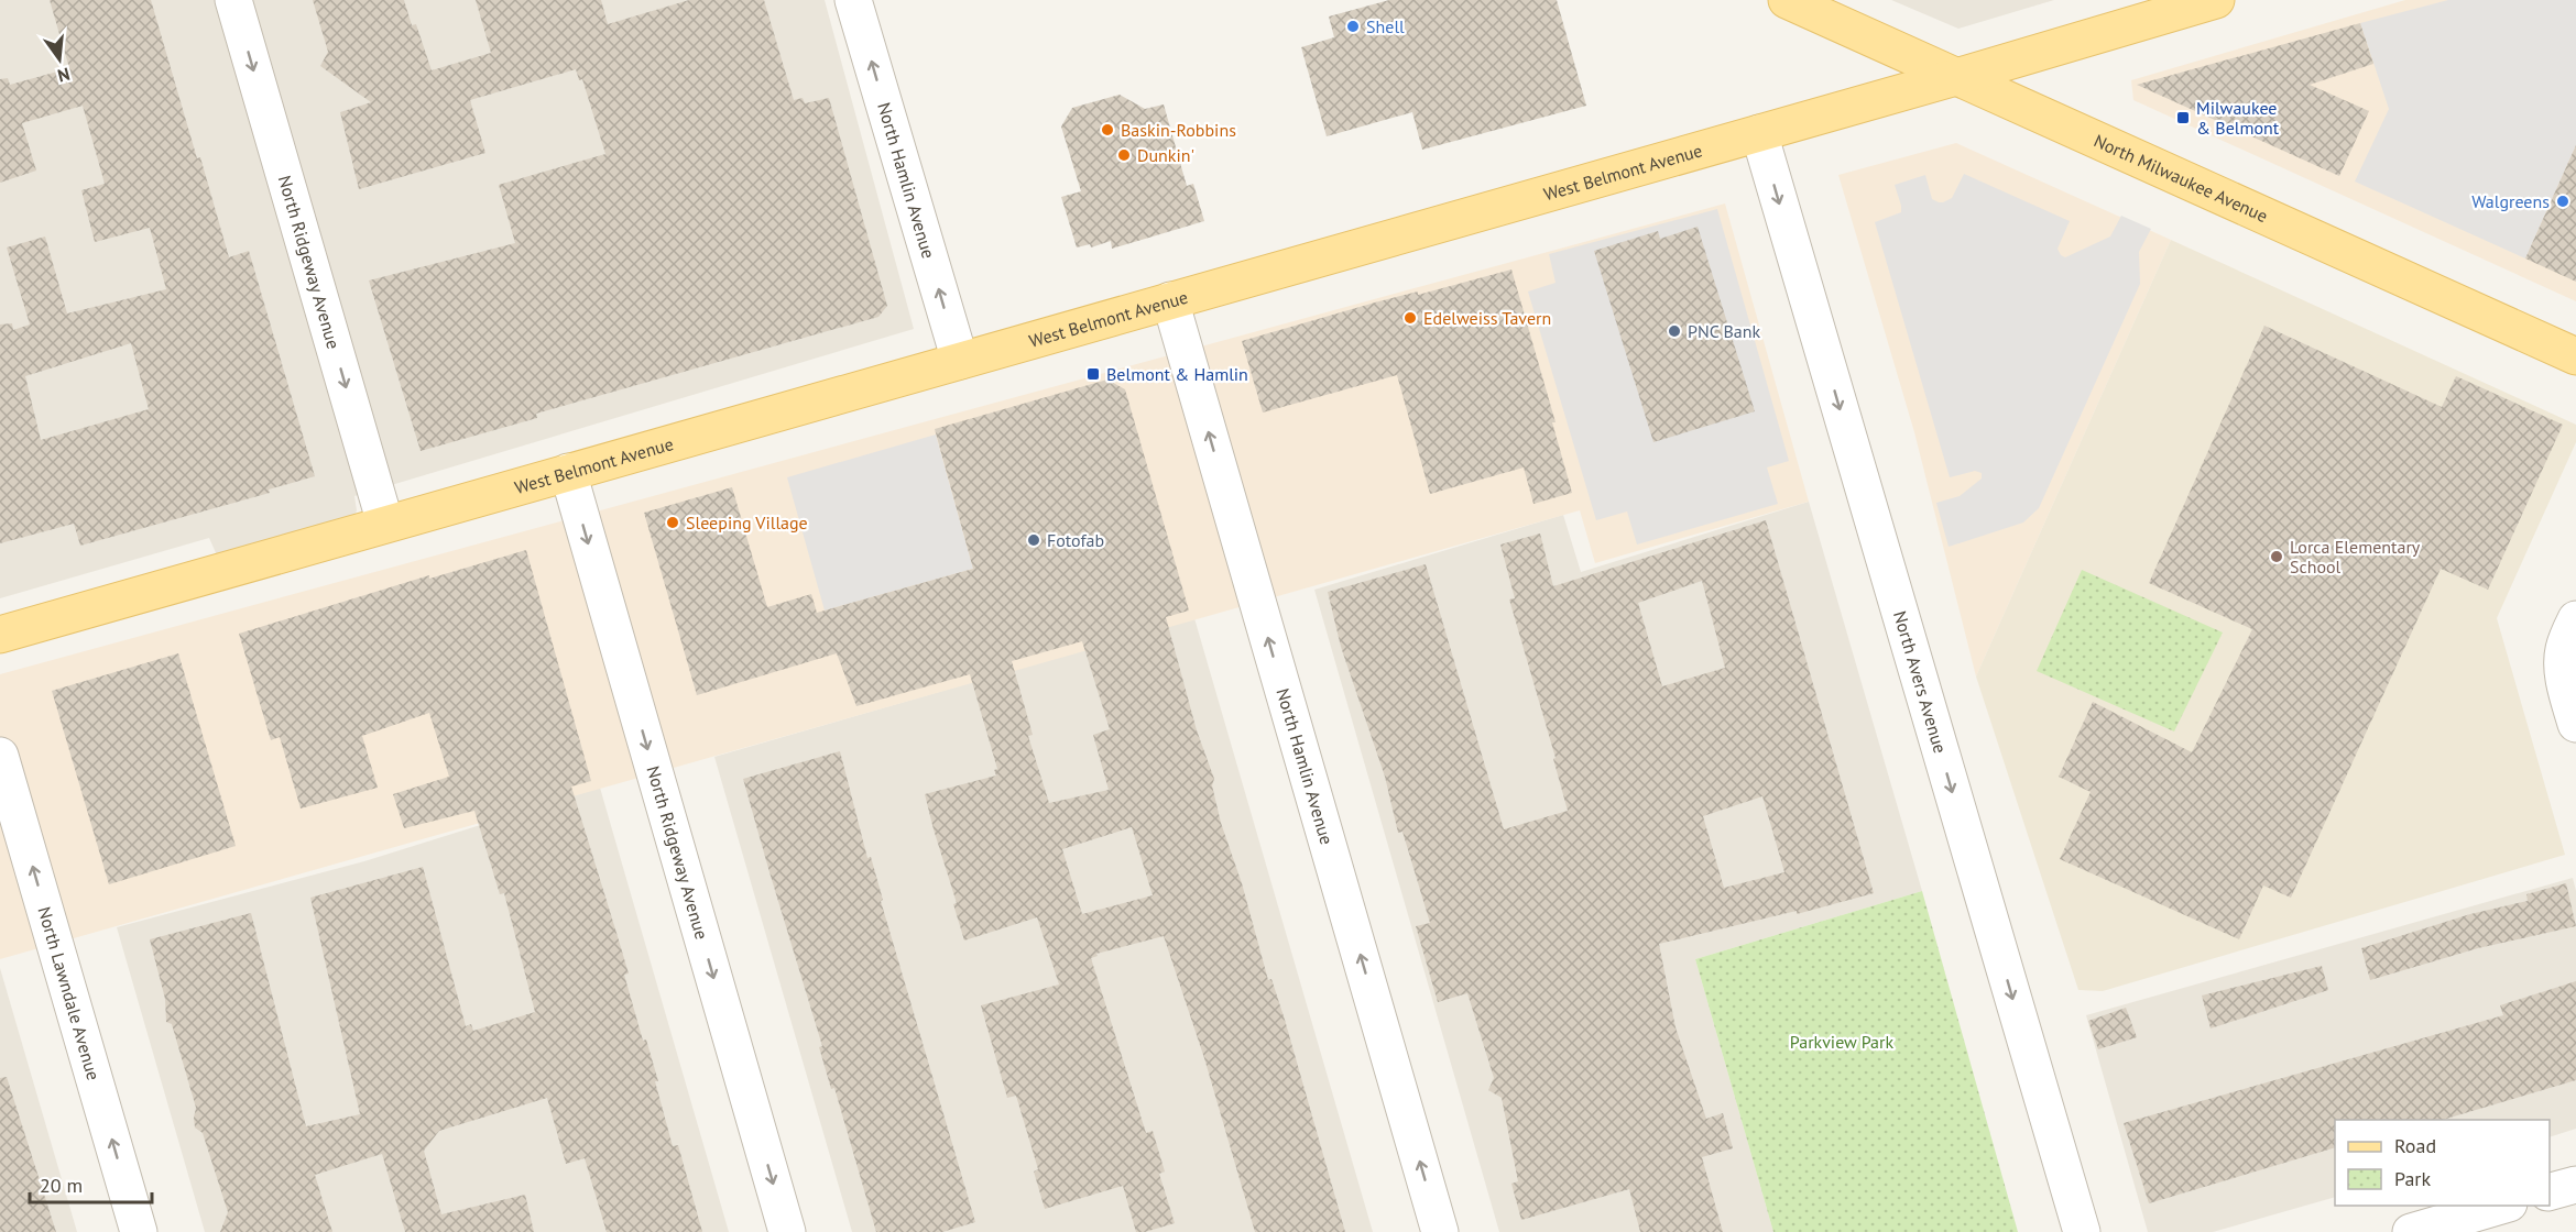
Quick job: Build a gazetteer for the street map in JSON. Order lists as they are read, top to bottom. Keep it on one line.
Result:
{"streets":{"main road":["West Belmont Avenue","North Milwaukee Avenue"],"street":["North Hamlin Avenue","North Ridgeway Avenue","North Avers Avenue","North Lawndale Avenue"]},"crossings":[["West Belmont Avenue","North Milwaukee Avenue"],["West Belmont Avenue","North Hamlin Avenue"],["West Belmont Avenue","North Ridgeway Avenue"],["West Belmont Avenue","North Avers Avenue"]],"one_way":["North Hamlin Avenue","North Ridgeway Avenue","North Avers Avenue","North Lawndale Avenue"],"parks":["Parkview Park"],"places":{"other":["Shell","Baskin-Robbins","Dunkin'","Walgreens","Edelweiss Tavern","PNC Bank","Sleeping Village","Fotofab","Lorca Elementary School"],"transit":["Milwaukee & Belmont","Belmont & Hamlin"]},"legend":["Road","Park"],"scale_bar":"20 m","north":"bottom"}
